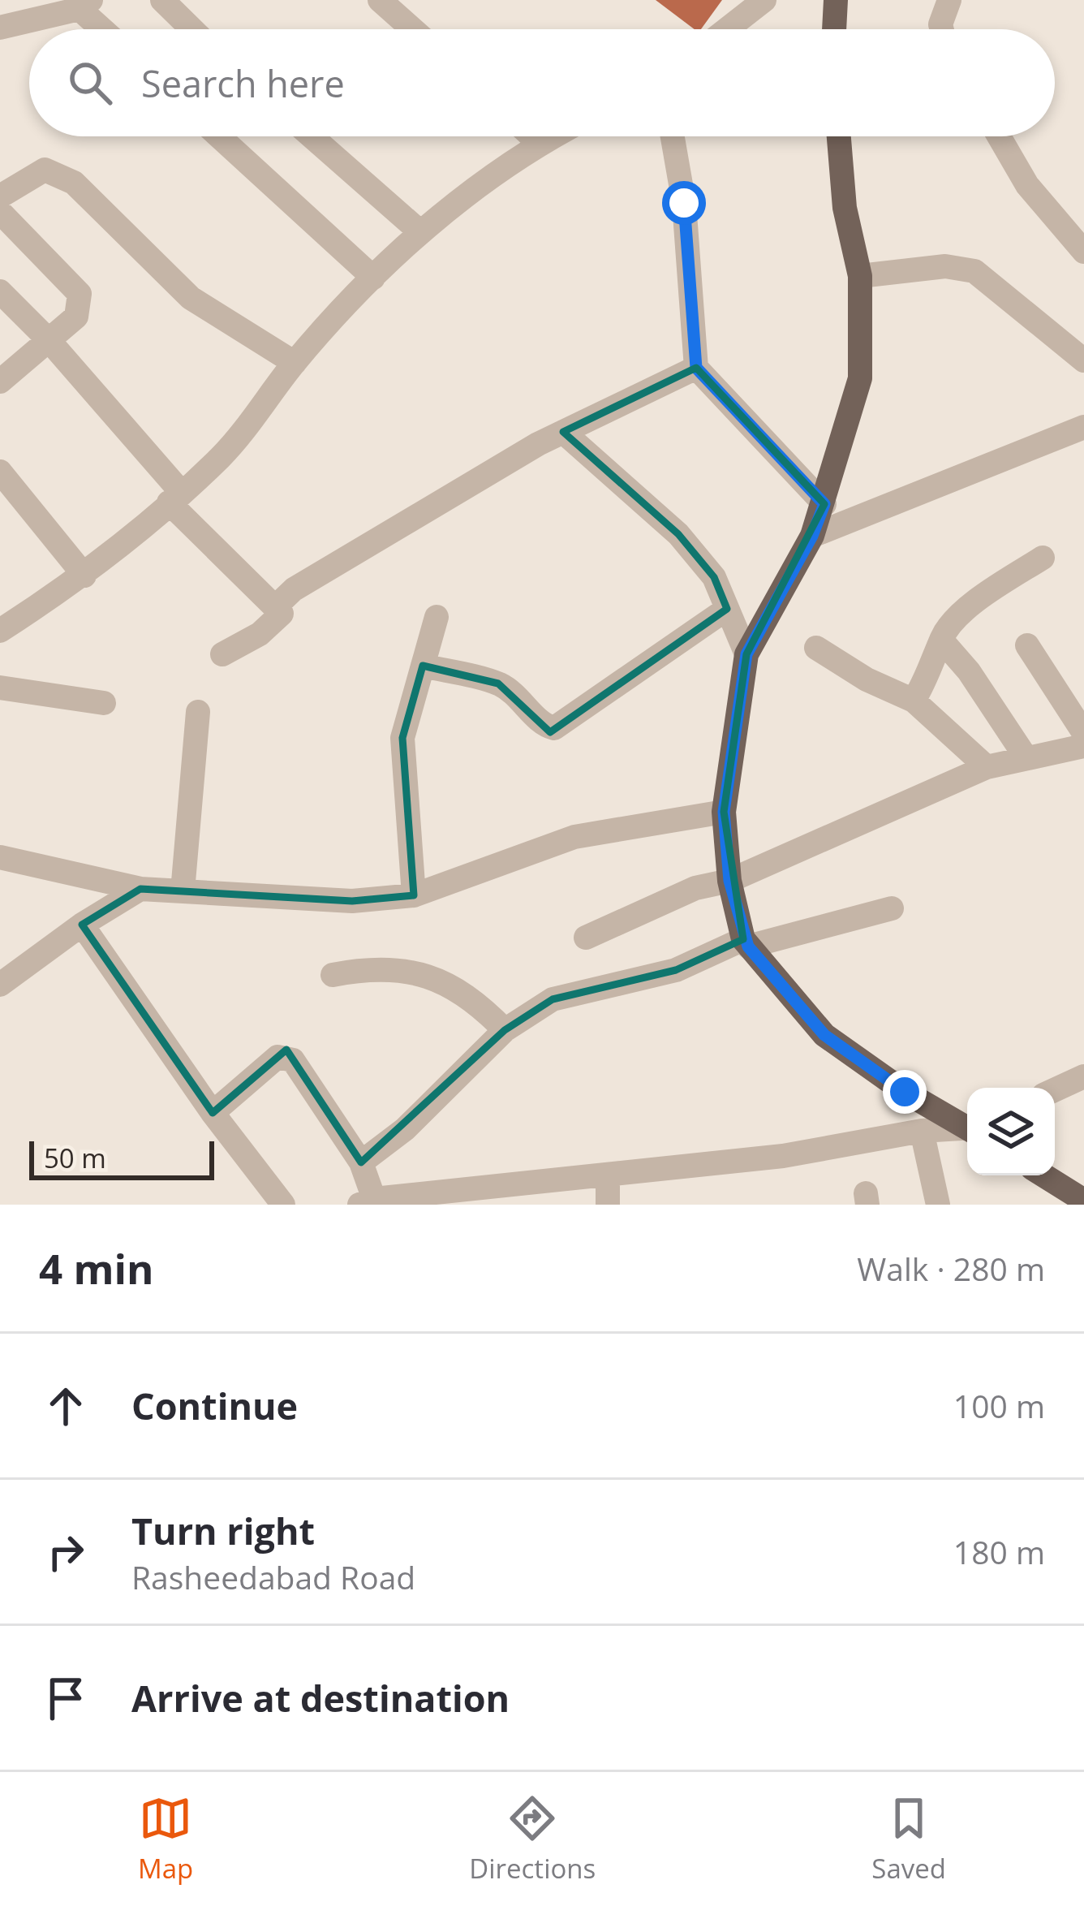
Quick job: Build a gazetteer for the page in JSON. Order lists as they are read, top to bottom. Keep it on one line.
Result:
{"scale_bar":"50 m","page":{"search":"Search here","scale":"50 m","heading":["4 min","Walk · 280 m"],"list":[["Continue","100 m"],["Turn right","Rasheedabad Road","180 m"],"Arrive at destination"],"nav":["Map","Directions","Saved"]}}
